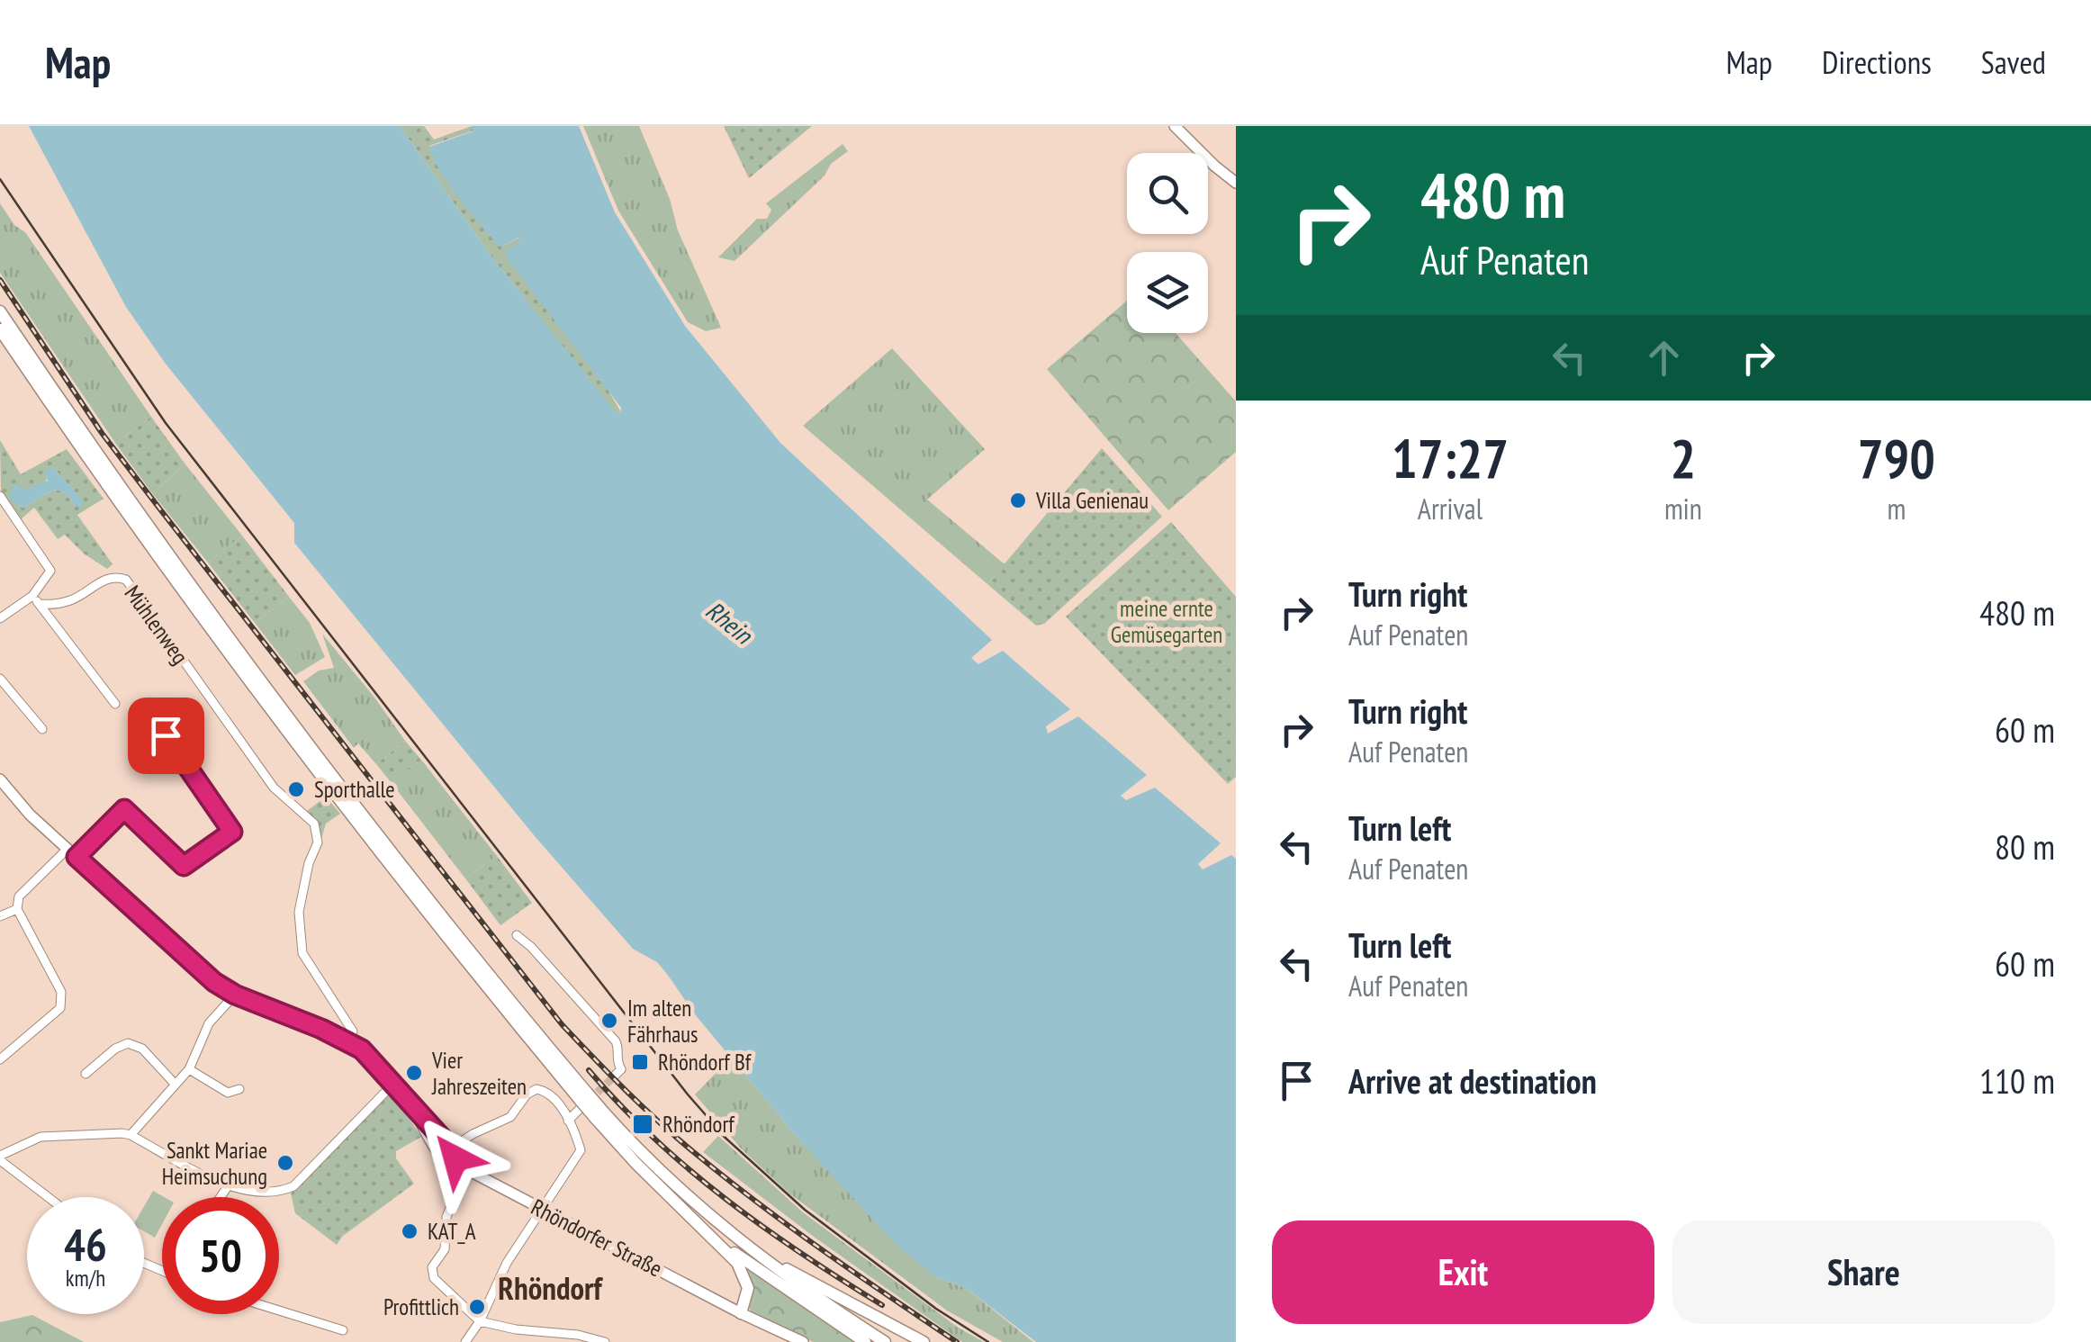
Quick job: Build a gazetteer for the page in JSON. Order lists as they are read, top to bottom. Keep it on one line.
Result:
{"streets":{"main road":["Rhöndorfer Straße"],"street":["Mühlenweg"]},"districts":["Rhöndorf"],"water":["Rhein"],"parks":["meine ernte Gemüsegarten"],"places":{"other":["Villa Genienau","Sporthalle","Im alten Fährhaus","Vier Jahreszeiten","Sankt Mariae Heimsuchung","KAT_A","Profittlich"],"transit":["Rhöndorf Bf","Rhöndorf"]},"page":{"header":"Map","nav":["Map","Directions","Saved"],"turn":["480 m","Auf Penaten"],"eta":["17:27","Arrival","2","min","790","m"],"list":[{"name":"Turn right","note":"Auf Penaten","value":"480 m"},{"name":"Turn right","note":"Auf Penaten","value":"60 m"},{"name":"Turn left","note":"Auf Penaten","value":"80 m"},{"name":"Turn left","note":"Auf Penaten","value":"60 m"},{"name":"Arrive at destination","value":"110 m"}],"speed":"46 km/h","limit":"50","buttons":["Exit","Share"]}}
